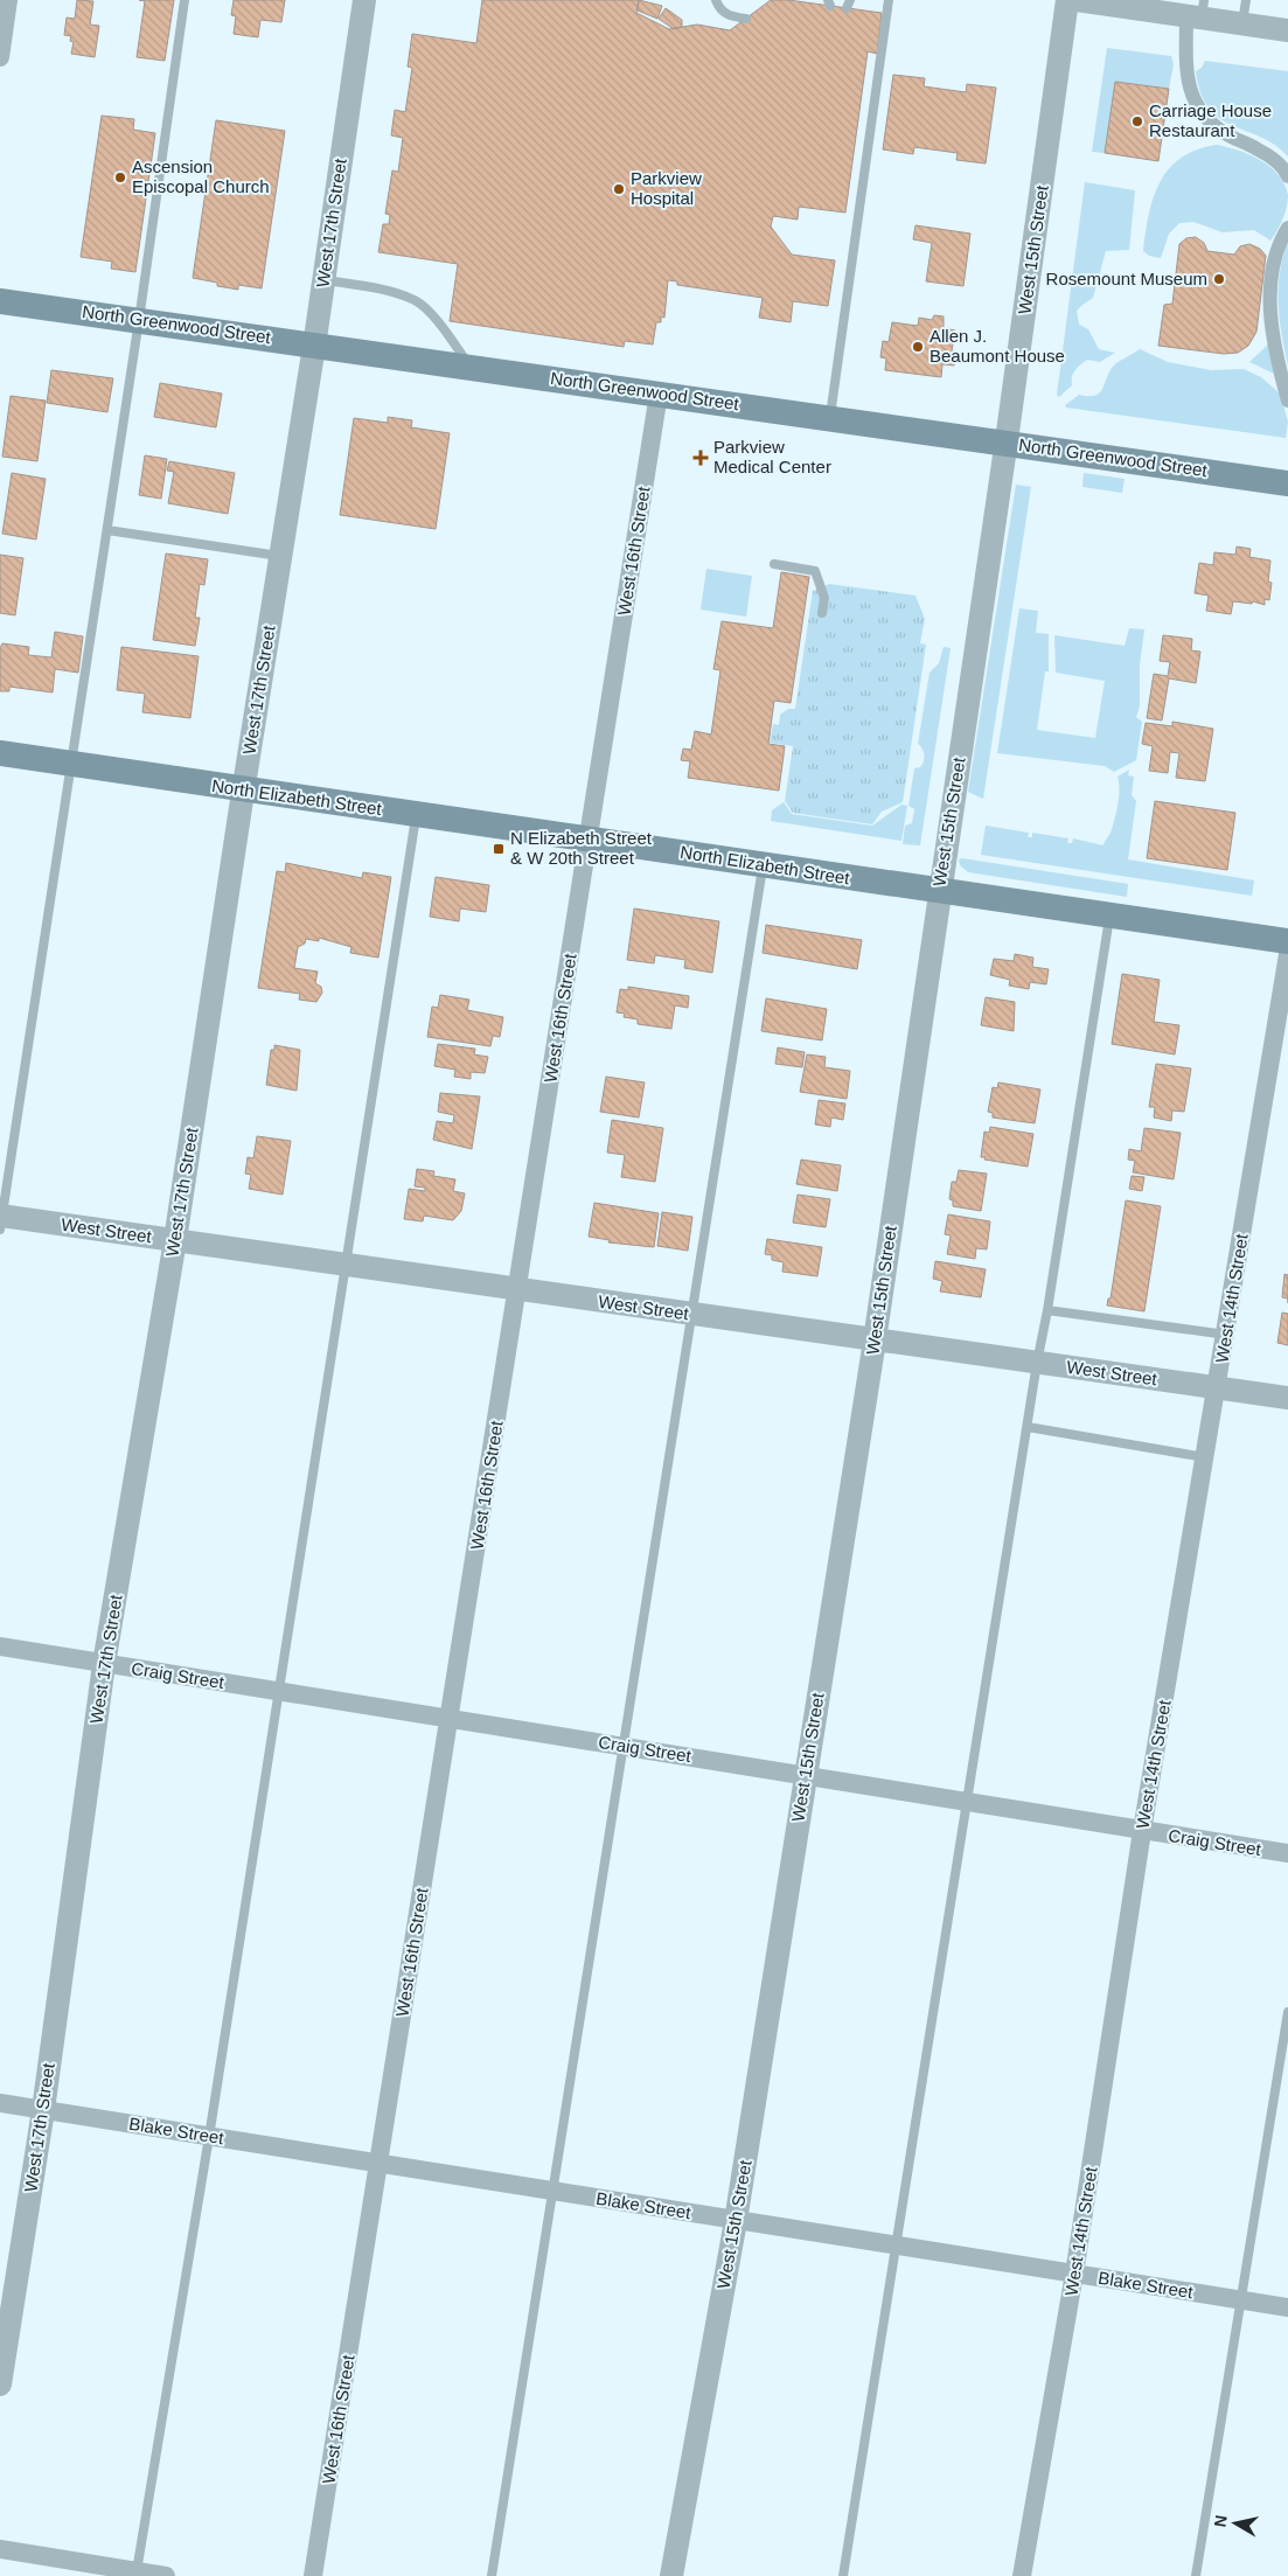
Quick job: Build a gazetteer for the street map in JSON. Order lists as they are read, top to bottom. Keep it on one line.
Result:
{"streets":{"main road":["North Greenwood Street","North Elizabeth Street"],"street":["West 17th Street","West 15th Street","West 16th Street","West Street","West 14th Street","Craig Street","Blake Street"]},"crossings":[["West 17th Street","North Greenwood Street"],["West 17th Street","North Elizabeth Street"],["West 17th Street","West Street"],["West 17th Street","Craig Street"],["West 17th Street","Blake Street"],["West 15th Street","North Greenwood Street"],["West 15th Street","North Elizabeth Street"],["West 15th Street","West Street"],["West 15th Street","Craig Street"],["West 15th Street","Blake Street"],["North Greenwood Street","West 16th Street"],["West 16th Street","North Elizabeth Street"],["West 16th Street","West Street"],["West 16th Street","Craig Street"],["West 16th Street","Blake Street"],["West Street","West 14th Street"],["West 14th Street","Craig Street"],["West 14th Street","Blake Street"]],"places":{"other":["Carriage House Restaurant","Ascension Episcopal Church","Parkview Hospital","Rosemount Museum","Allen J. Beaumont House"],"health":["Parkview Medical Center"],"transit":["N Elizabeth Street & W 20th Street"]},"north":"left"}
